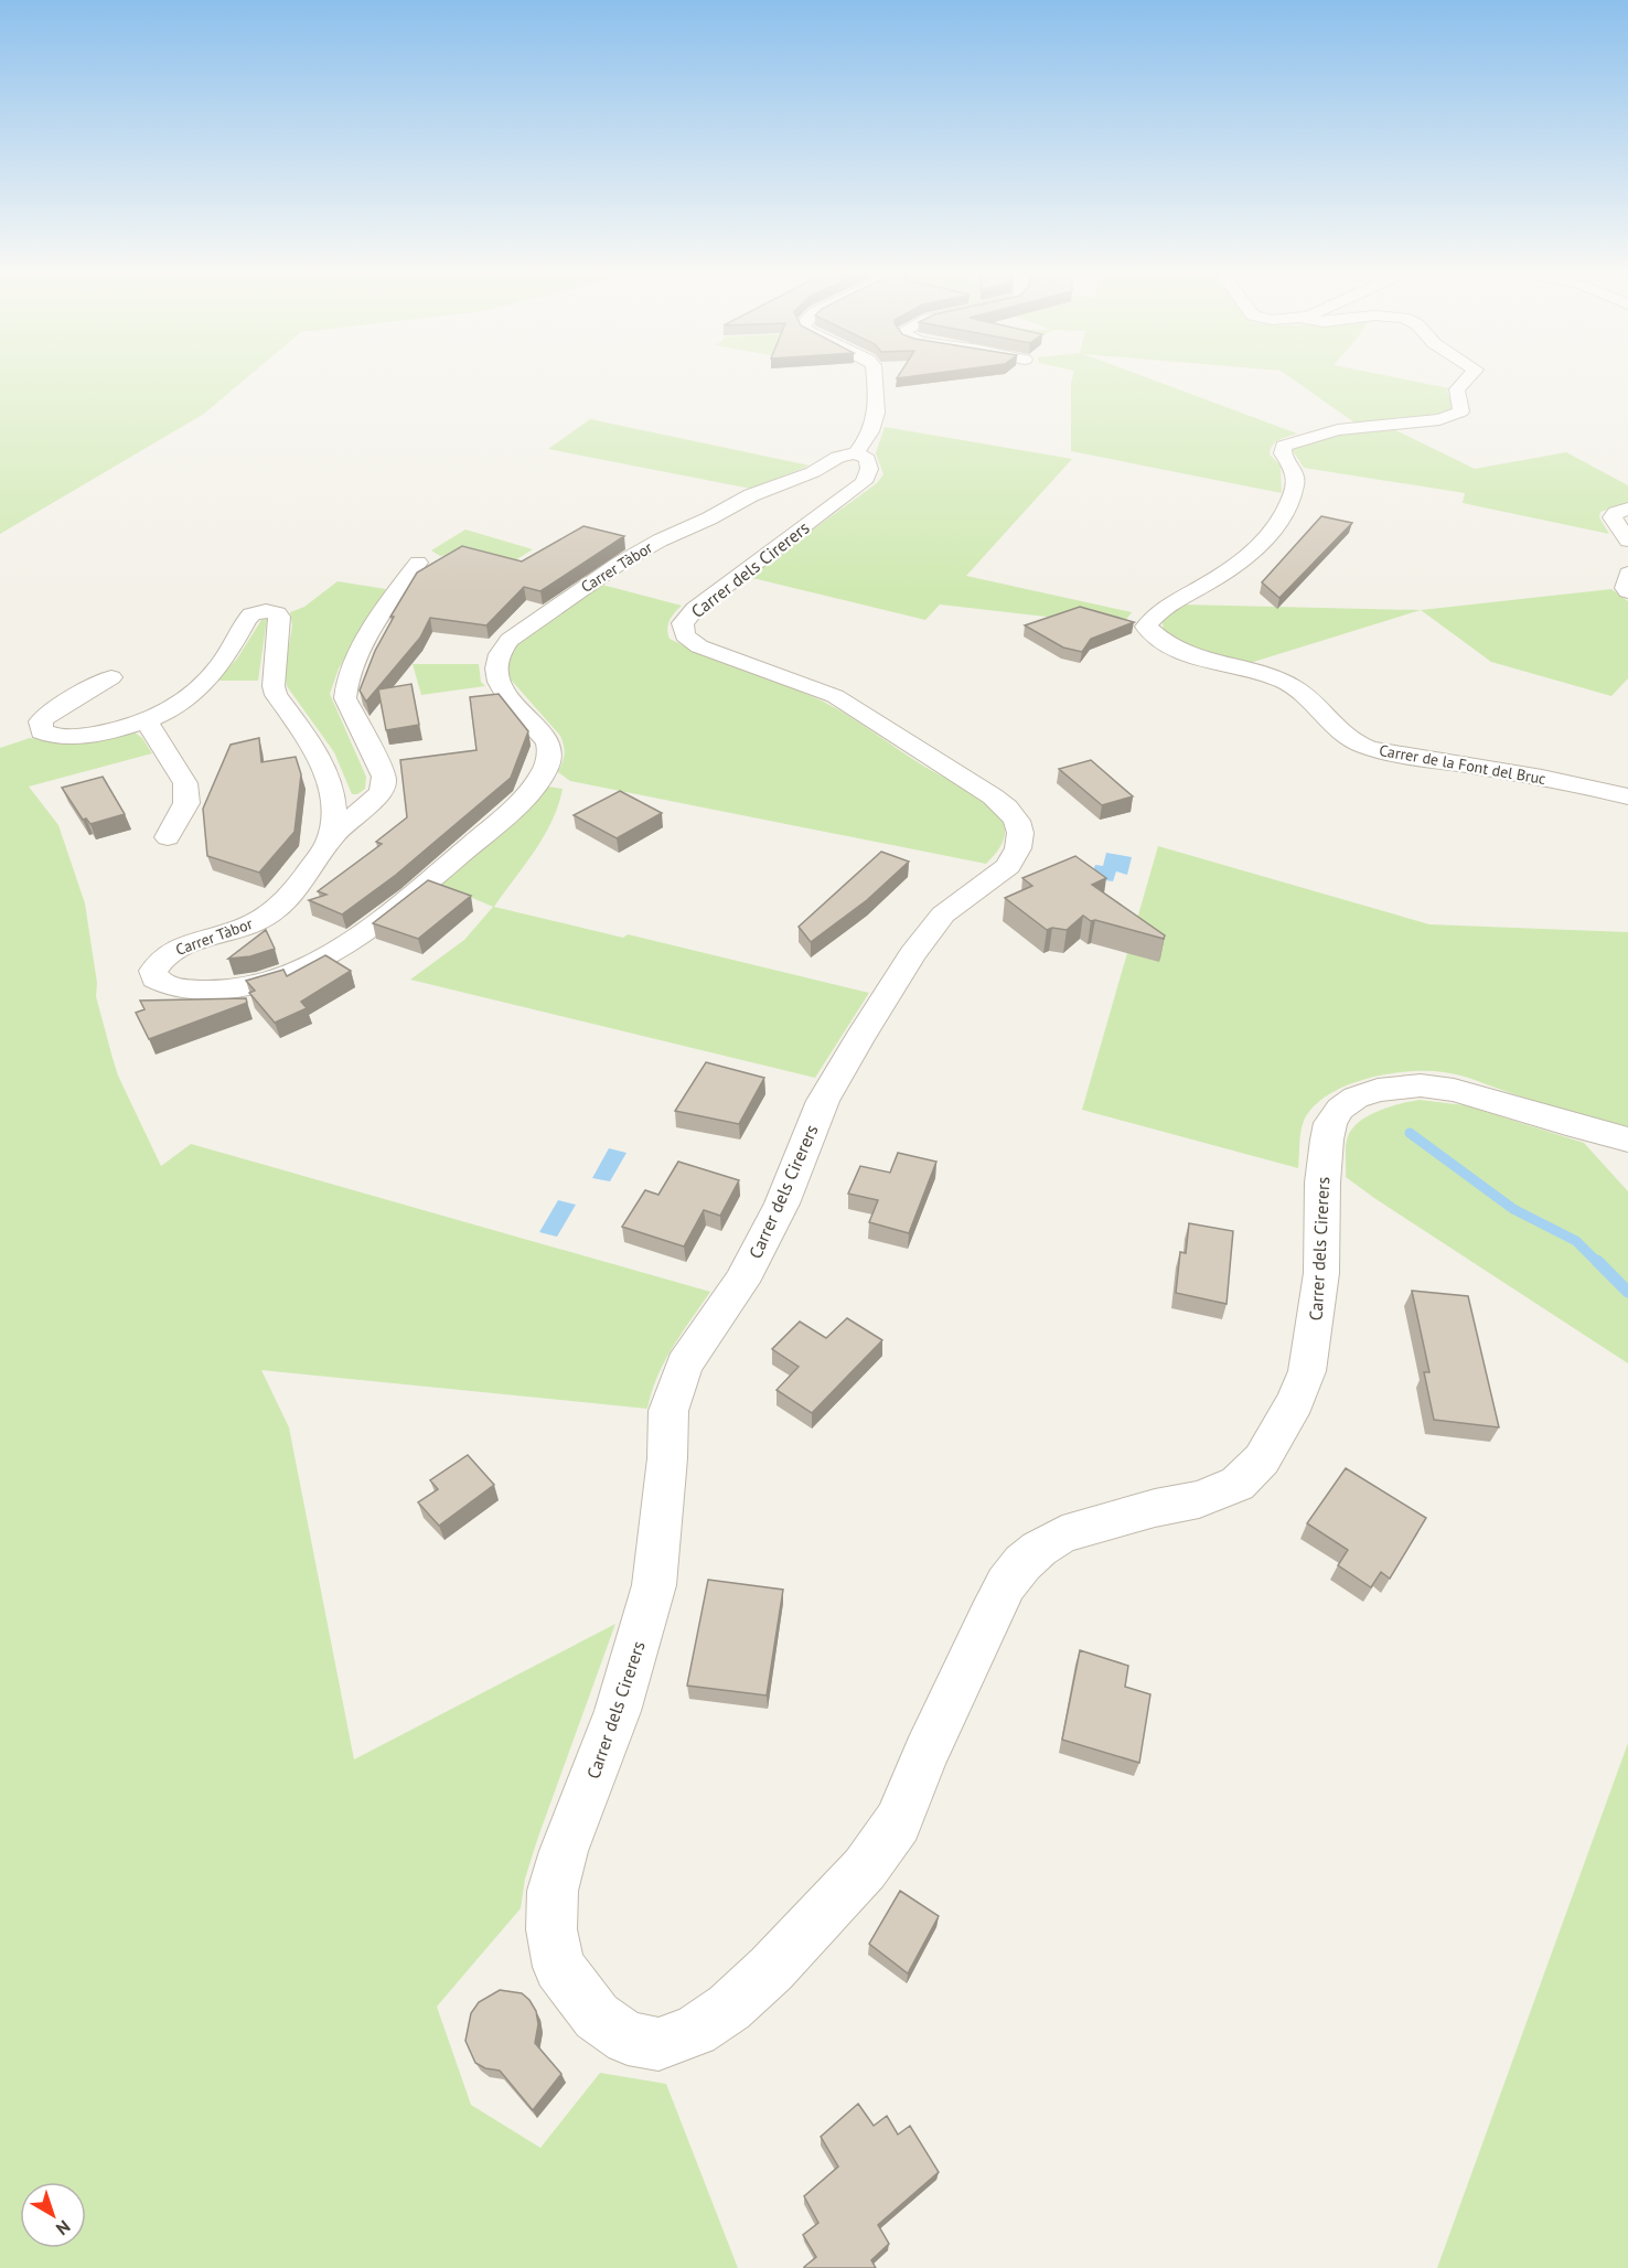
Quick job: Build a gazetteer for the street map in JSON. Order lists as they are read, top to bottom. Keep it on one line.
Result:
{"streets":{"street":["Carrer Tàbor","Carrer dels Cirerers","Carrer de la Font del Bruc"]},"crossings":[["Carrer Tàbor","Carrer dels Cirerers"]],"north":"bottom right"}
